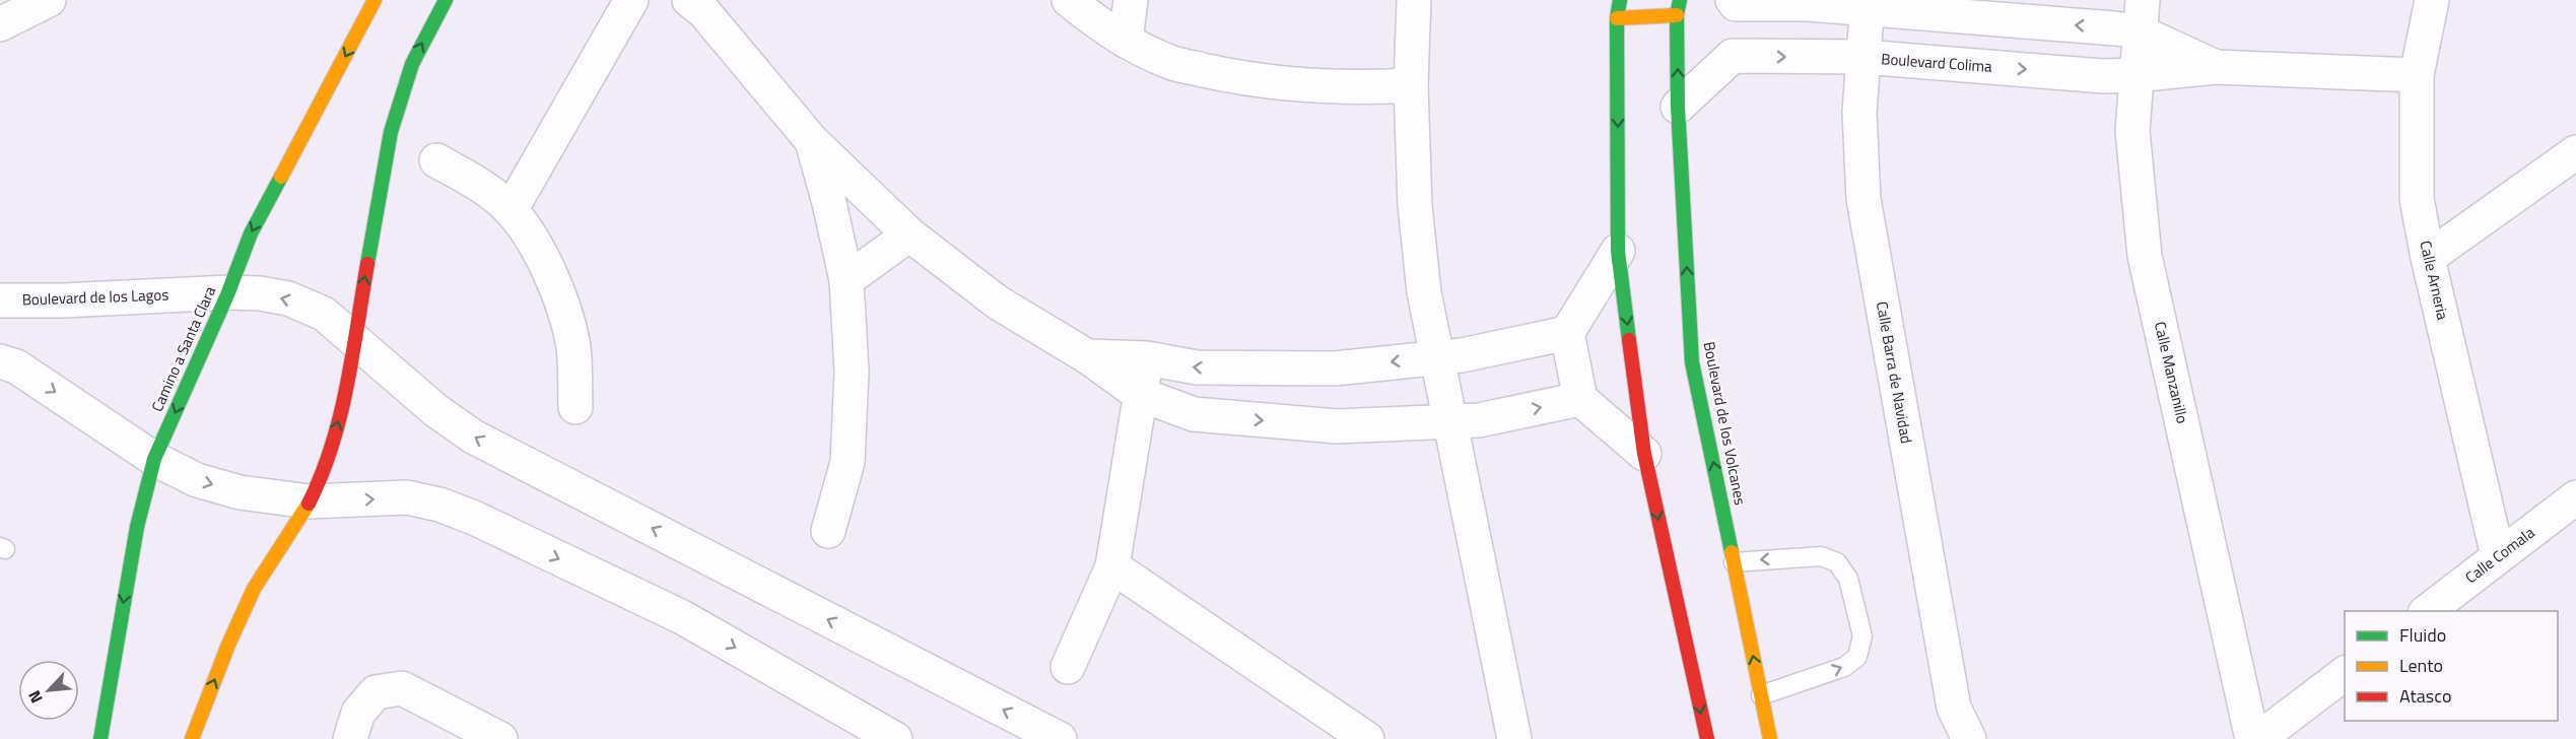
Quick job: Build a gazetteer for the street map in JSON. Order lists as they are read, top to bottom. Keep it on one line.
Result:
{"streets":{"main road":["Camino a Santa Clara","Boulevard de los Volcanes"],"street":["Boulevard Colima","Calle Arneria","Boulevard de los Lagos","Calle Barra de Navidad","Calle Manzanillo","Calle Comala"]},"crossings":[["Boulevard Colima","Calle Arneria"],["Boulevard Colima","Calle Barra de Navidad"],["Boulevard Colima","Calle Manzanillo"],["Calle Arneria","Calle Comala"],["Boulevard de los Lagos","Camino a Santa Clara"]],"legend":["Fluido","Lento","Atasco"],"north":"bottom left"}
